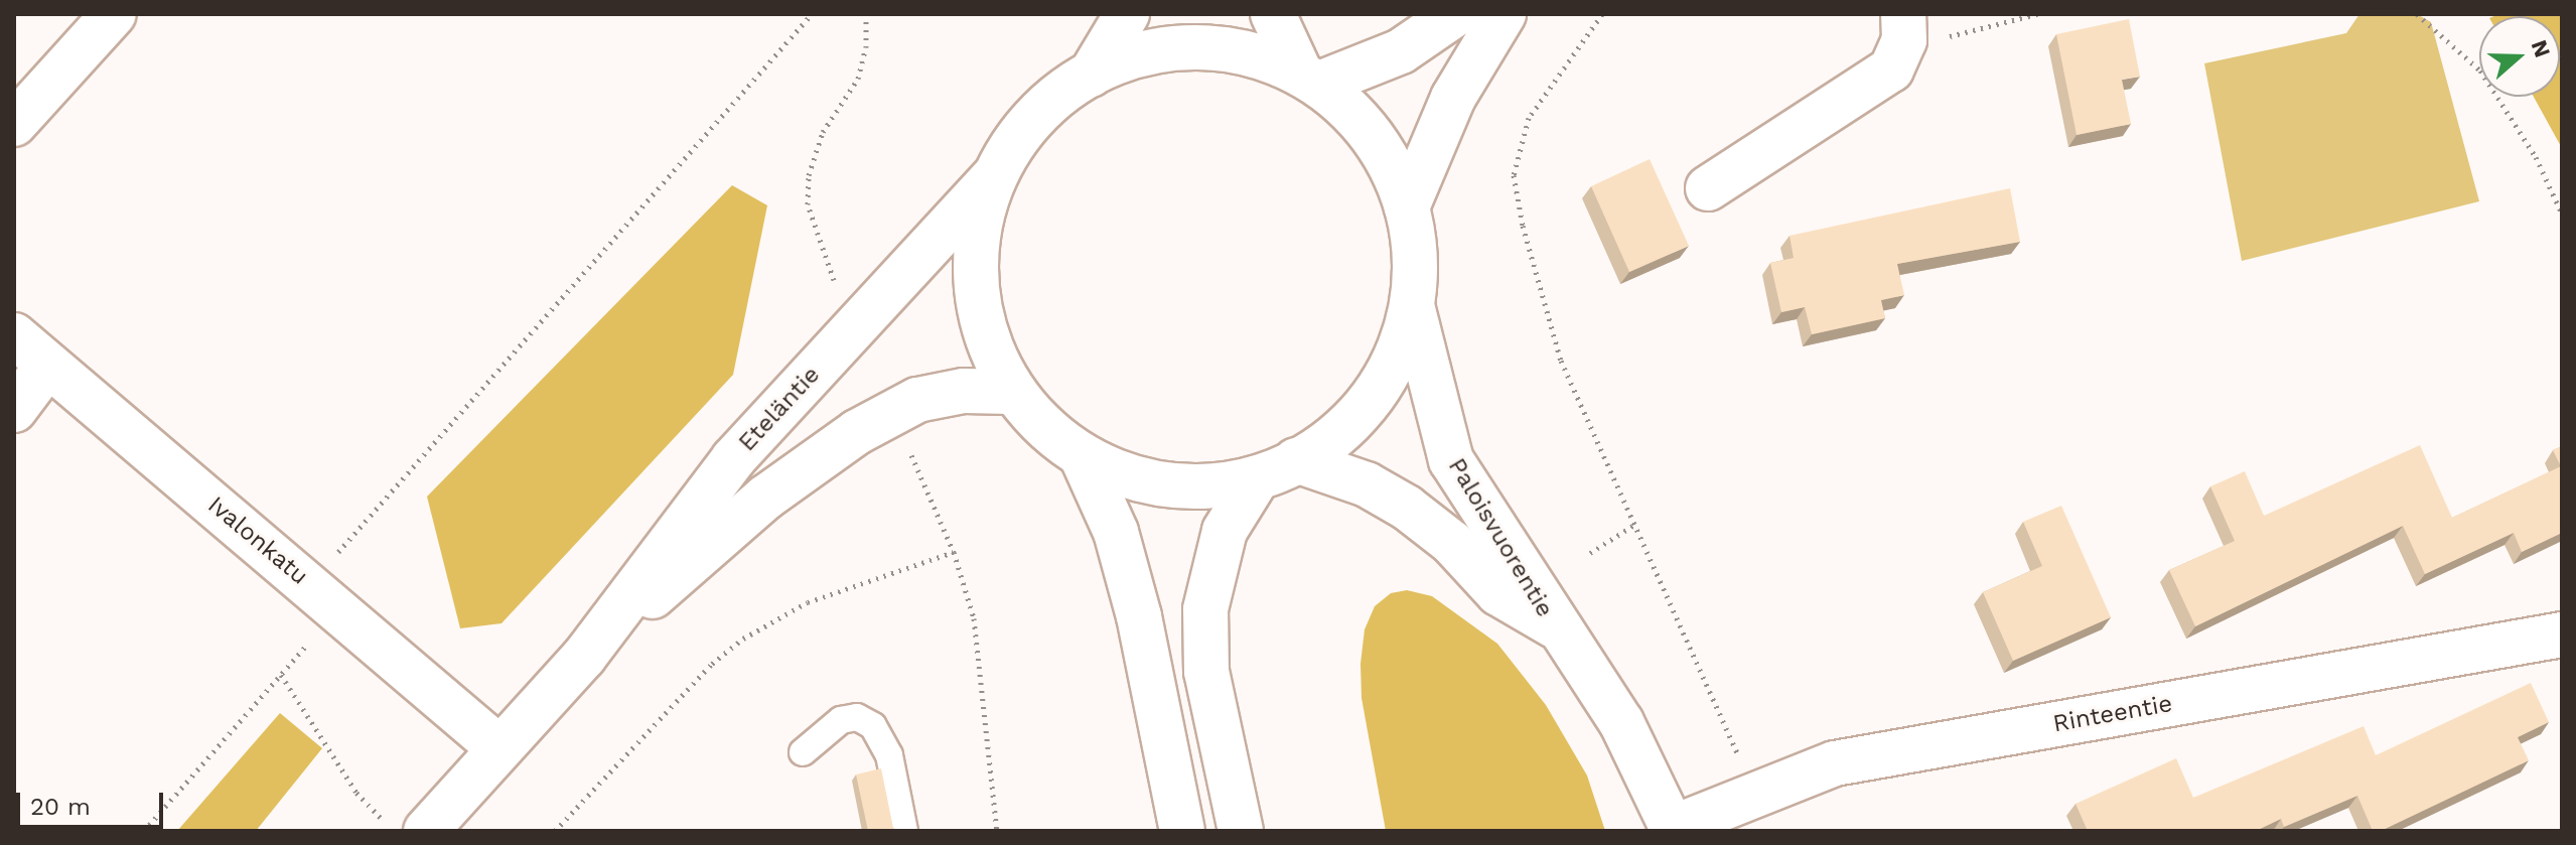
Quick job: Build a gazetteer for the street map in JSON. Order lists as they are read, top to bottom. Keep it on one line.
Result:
{"streets":{"street":["Eteläntie","Paloisvuorentie","Ivalonkatu","Rinteentie"]},"crossings":[["Eteläntie","Ivalonkatu"],["Paloisvuorentie","Rinteentie"]],"scale_bar":"20 m","north":"right"}
